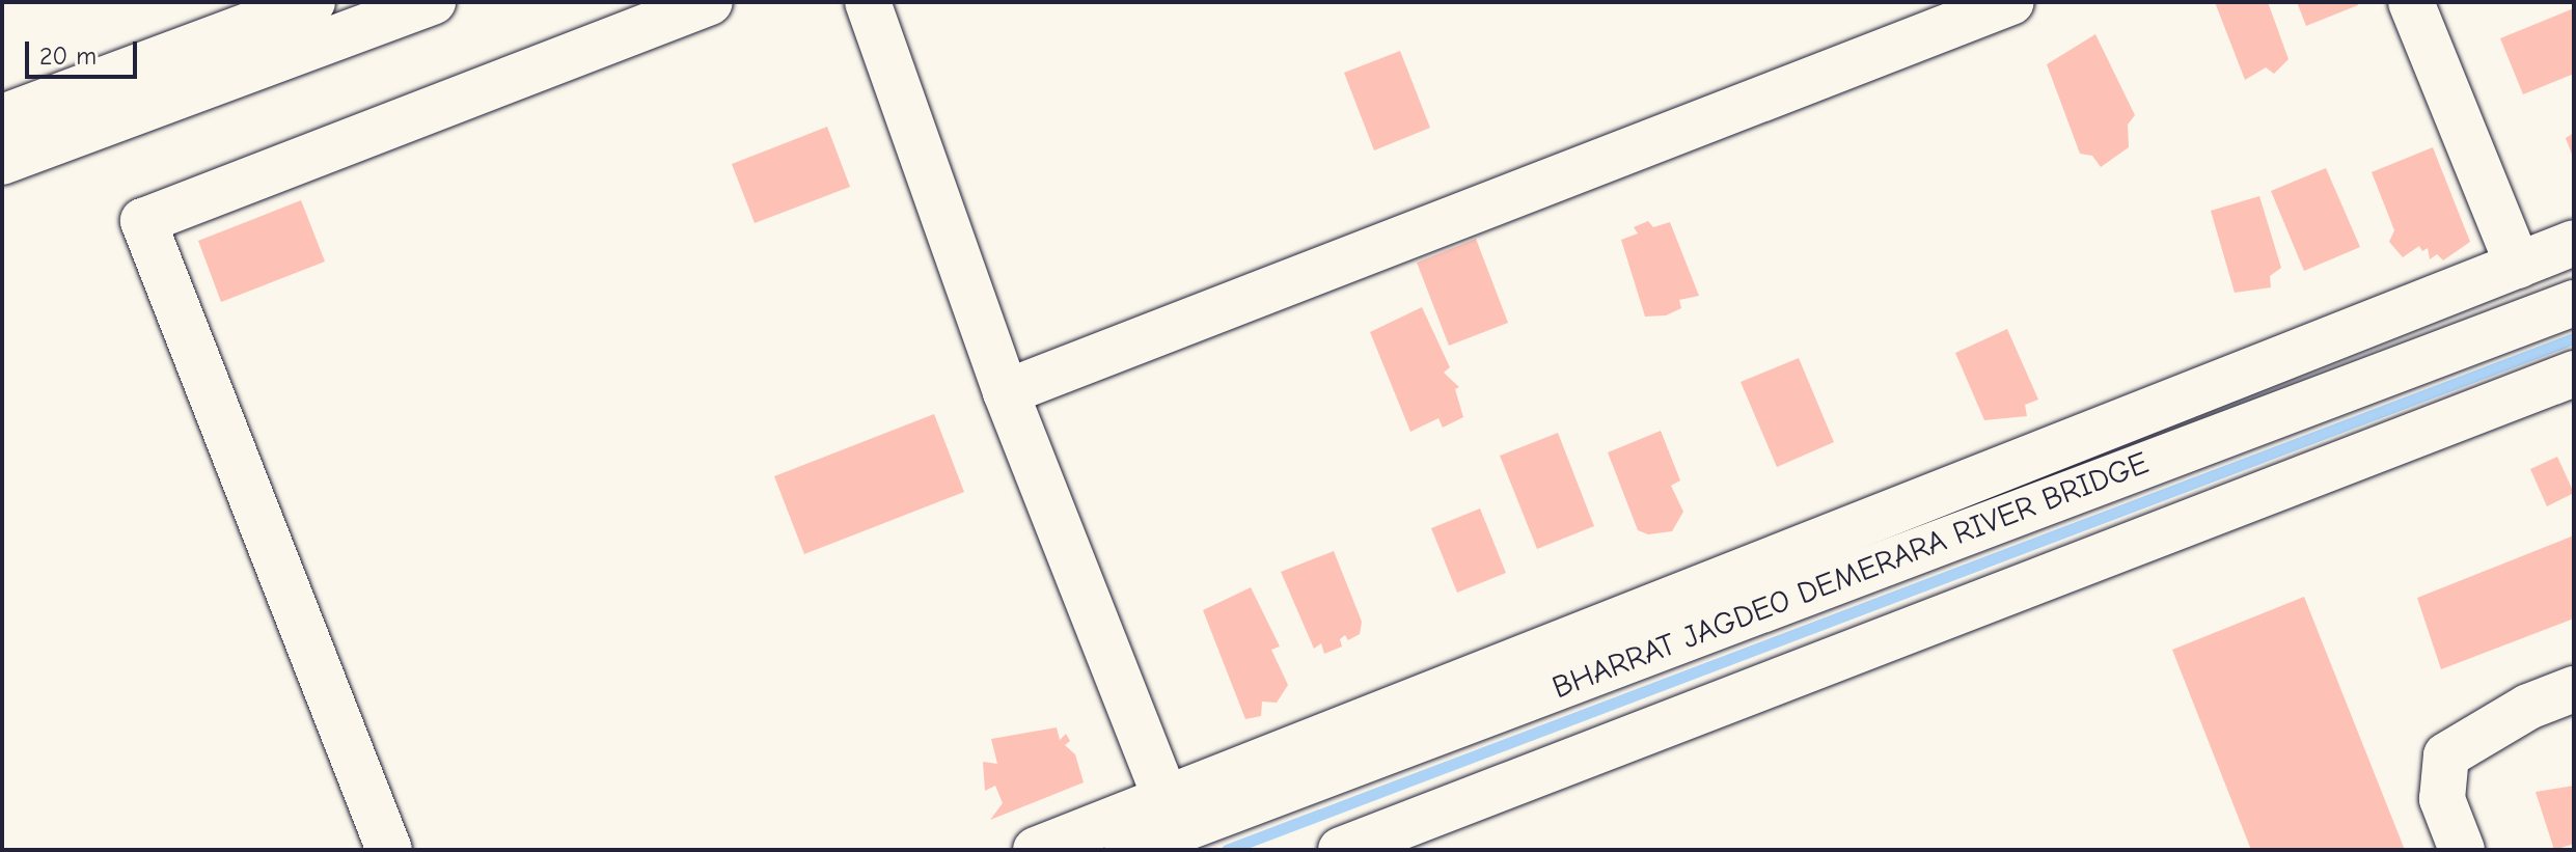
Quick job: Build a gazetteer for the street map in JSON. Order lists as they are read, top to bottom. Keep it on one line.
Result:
{"streets":{"street":["BHARRAT JAGDEO DEMERARA RIVER BRIDGE"]},"scale_bar":"20 m"}
